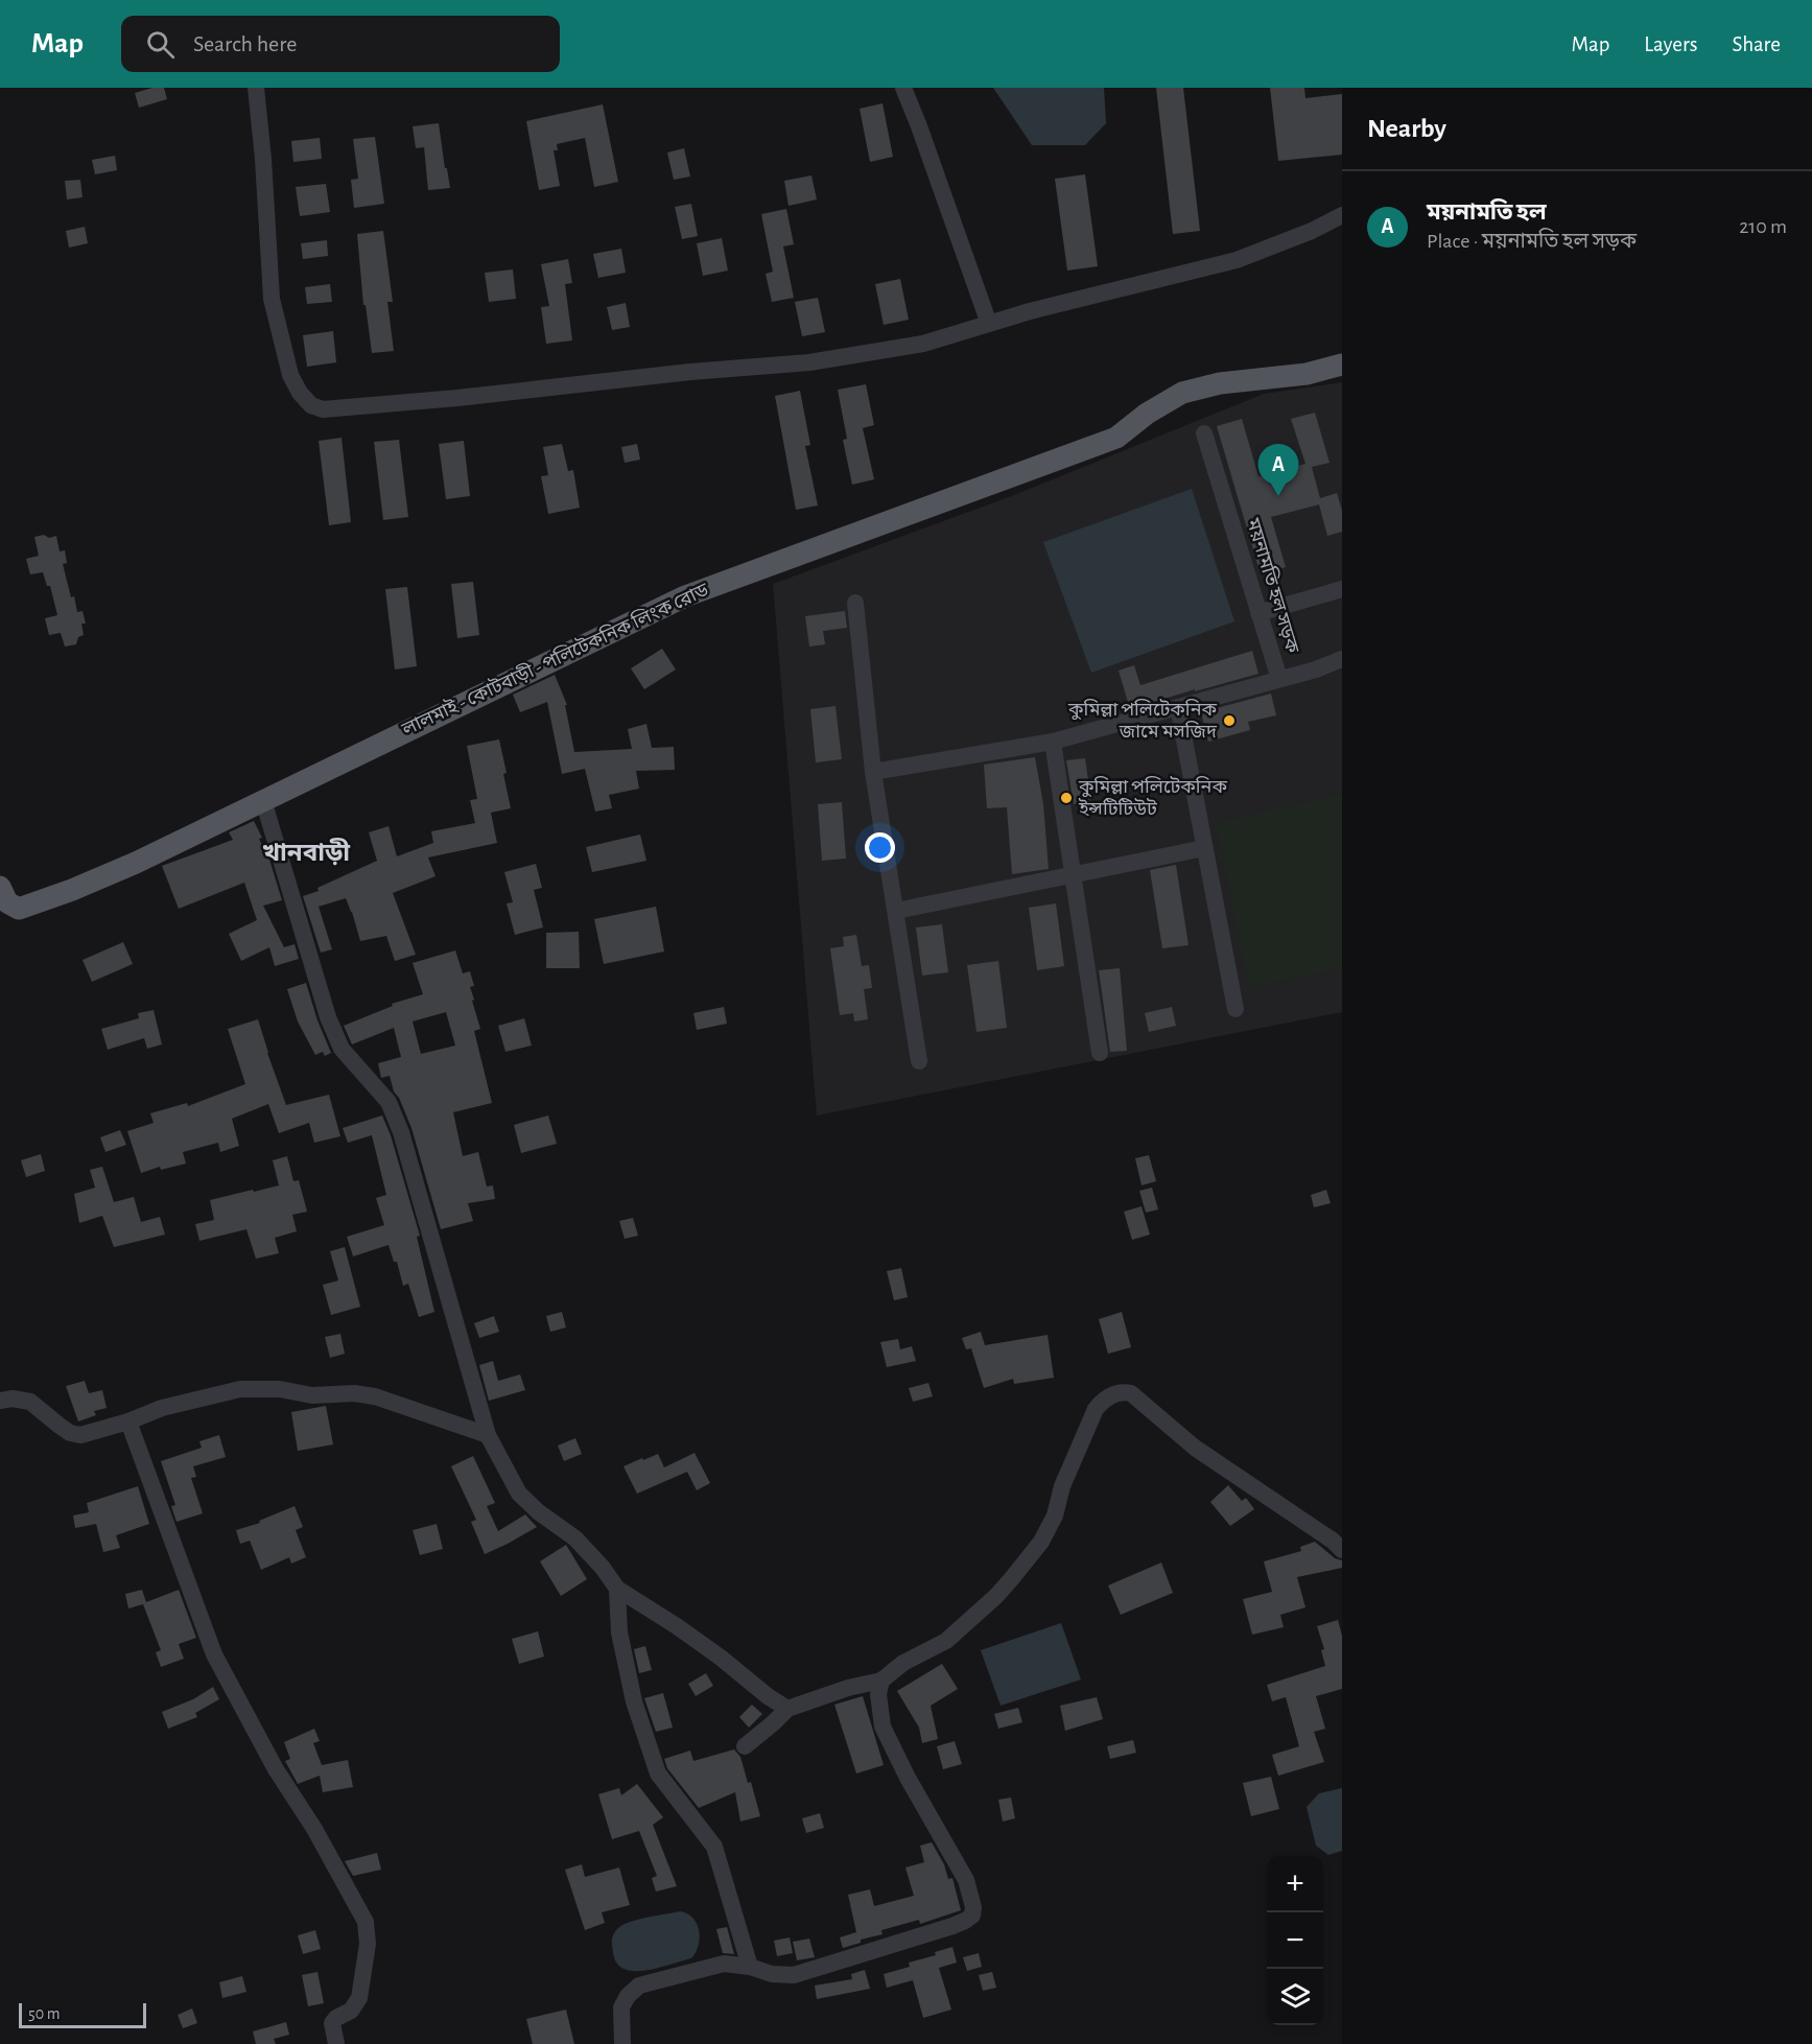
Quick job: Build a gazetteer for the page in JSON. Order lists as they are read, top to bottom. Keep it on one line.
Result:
{"streets":{"main road":["লালমাই - কোটবাড়ী - পলিটেকনিক লিংক রোড"],"street":["ময়নামতি হল সড়ক"]},"districts":["খানবাড়ী"],"places":["কুমিল্লা পলিটেকনিক জামে মসজিদ","কুমিল্লা পলিটেকনিক ইন্সটিটিউট"],"scale_bar":"50 m","page":{"header":"Map","search":"Search here","nav":["Map","Layers","Share"],"heading":"Nearby","list":[{"mark":"A","name":"ময়নামতি হল","note":"Place · ময়নামতি হল সড়ক","value":"210 m"}],"pins":"A","map_buttons":["+","−"],"scale":"50 m"}}
